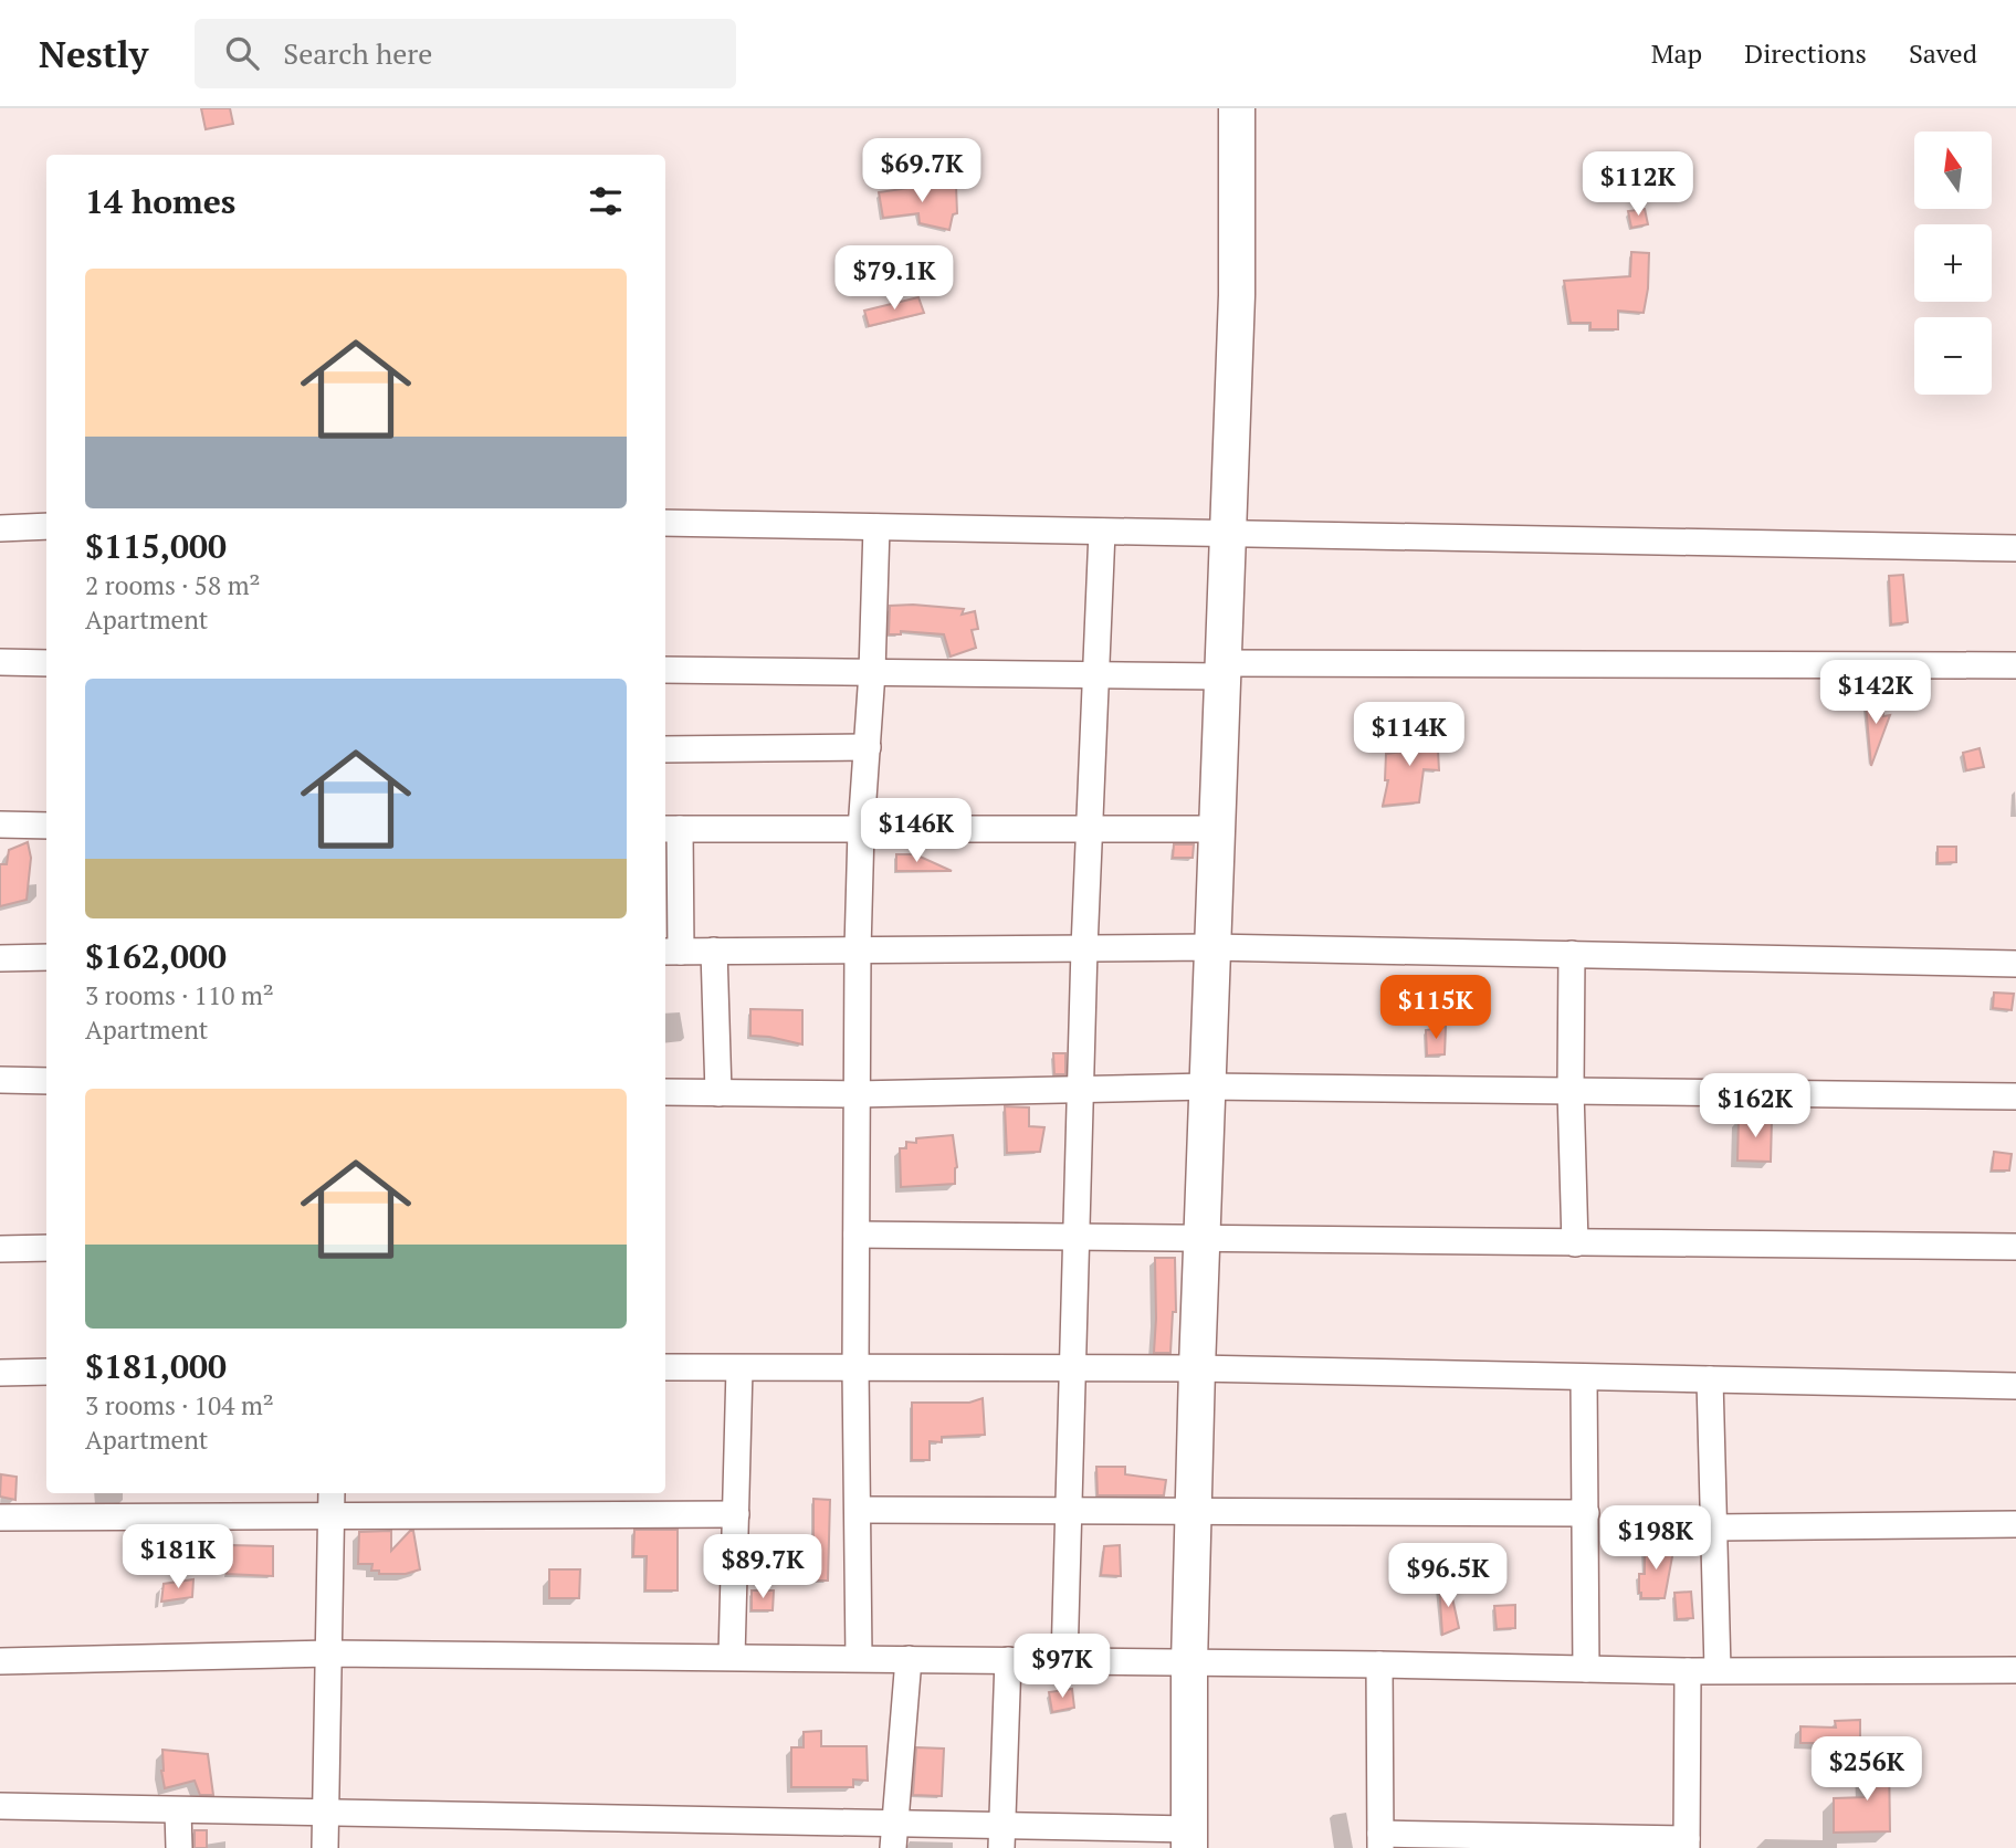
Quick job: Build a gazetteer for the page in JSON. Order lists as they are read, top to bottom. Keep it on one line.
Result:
{"north":"top","page":{"header":"Nestly","search":"Search here","nav":["Map","Directions","Saved"],"map_buttons":["+","−"],"price":["$69.7K","$112K","$79.1K","$142K","$114K","$146K","$115K","$162K","$198K","$181K","$89.7K","$96.5K","$97K","$256K"],"heading":"14 homes","list":[{"name":"$115,000","note":"2 rooms · 58 m² · Apartment"},{"name":"$162,000","note":"3 rooms · 110 m² · Apartment"},{"name":"$181,000","note":"3 rooms · 104 m² · Apartment"}]}}
